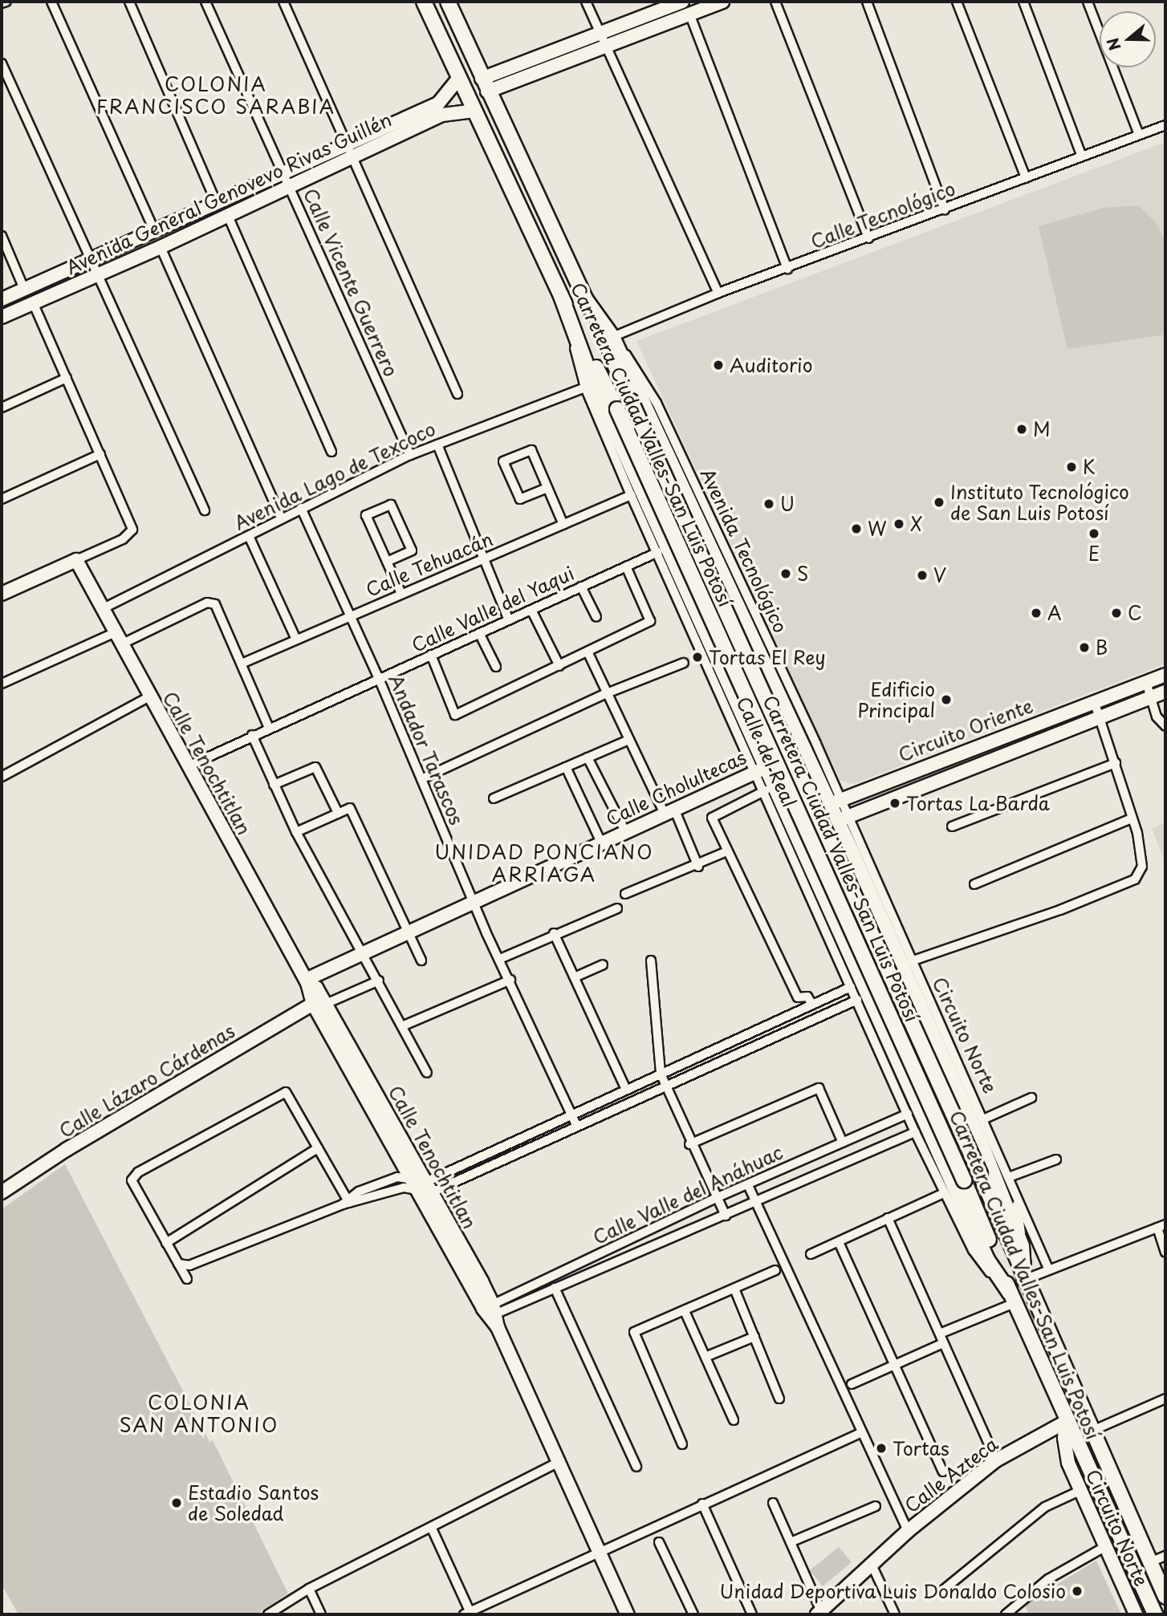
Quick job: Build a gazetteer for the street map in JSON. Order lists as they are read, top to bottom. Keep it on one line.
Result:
{"streets":{"main road":["Carretera Ciudad Valles-San Luis Potosí"],"street":["Avenida General Genovevo Rivas Guillén","Calle Tecnológico","Calle Vicente Guerrero","Avenida Lago de Texcoco","Avenida Tecnológico","Calle Tehuacán","Calle Valle del Yaqui","Circuito Oriente","Andador Tarascos","Calle del Real","Calle Tenochtitlan","Calle Cholultecas","Circuito Norte","Calle Lázaro Cárdenas","Calle Valle del Anáhuac","Calle Azteca"]},"crossings":[["Avenida General Genovevo Rivas Guillén","Calle Vicente Guerrero"],["Avenida General Genovevo Rivas Guillén","Carretera Ciudad Valles-San Luis Potosí"],["Calle Vicente Guerrero","Avenida Lago de Texcoco"],["Carretera Ciudad Valles-San Luis Potosí","Circuito Norte"],["Carretera Ciudad Valles-San Luis Potosí","Calle Azteca"],["Avenida Lago de Texcoco","Andador Tarascos"],["Avenida Lago de Texcoco","Calle del Real"],["Avenida Lago de Texcoco","Calle Tenochtitlan"],["Avenida Tecnológico","Calle Cholultecas"],["Calle Tehuacán","Andador Tarascos"],["Calle Tehuacán","Calle del Real"],["Calle Valle del Yaqui","Andador Tarascos"],["Calle Valle del Yaqui","Calle del Real"],["Calle Valle del Yaqui","Calle Tenochtitlan"],["Circuito Oriente","Calle del Real"],["Circuito Oriente","Circuito Norte"],["Andador Tarascos","Calle Cholultecas"],["Calle del Real","Calle Cholultecas"],["Calle Tenochtitlan","Calle Cholultecas"],["Calle Tenochtitlan","Calle Lázaro Cárdenas"],["Calle Tenochtitlan","Calle Valle del Anáhuac"],["Circuito Norte","Calle Azteca"]],"districts":["COLONIA FRANCISCO SARABIA","UNIDAD PONCIANO ARRIAGA","COLONIA SAN ANTONIO"],"places":["Auditorio","M","K","Instituto Tecnológico de San Luis Potosí","U","X","W","E","S","V","A","C","B","Tortas El Rey","Edificio Principal","Tortas La Barda","Tortas","Estadio Santos de Soledad","Unidad Deportiva Luis Donaldo Colosio"],"north":"left"}
